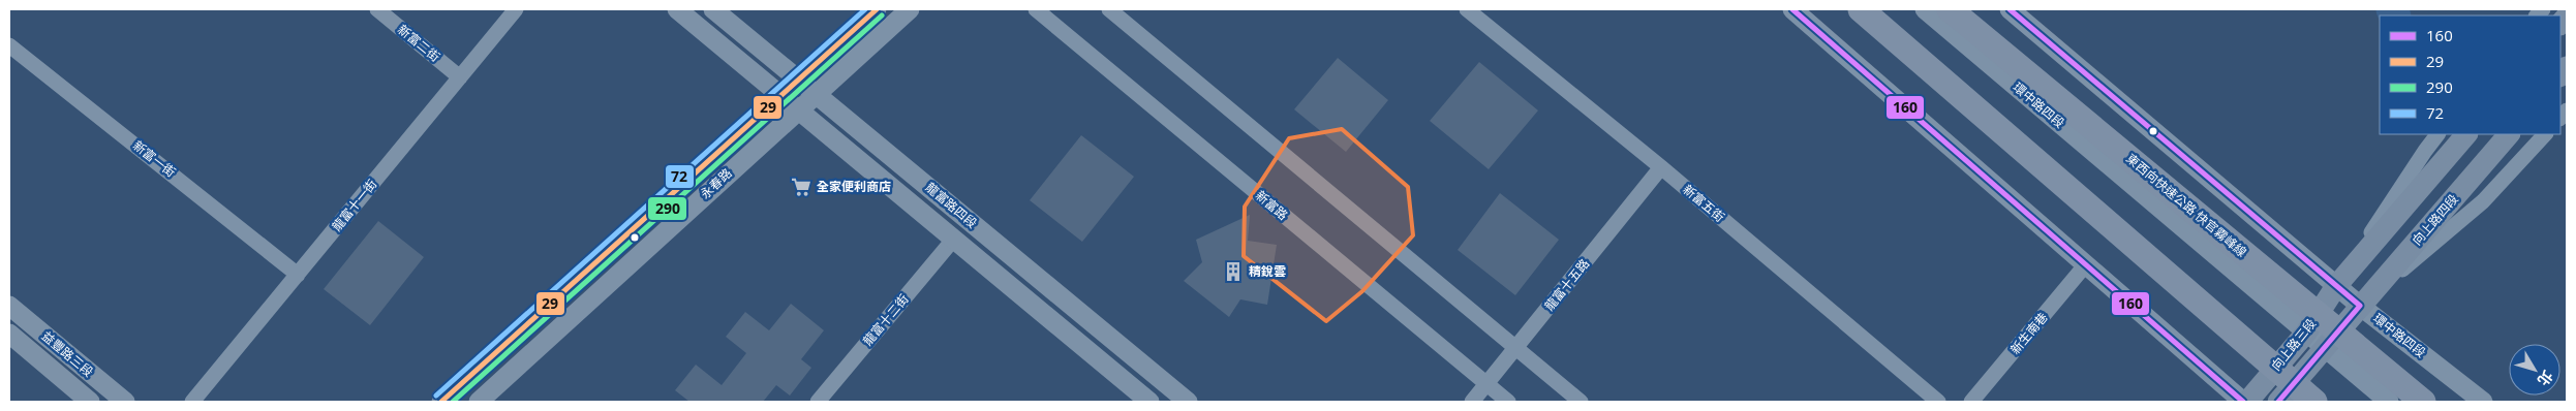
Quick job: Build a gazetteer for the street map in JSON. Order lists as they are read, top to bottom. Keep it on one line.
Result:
{"streets":{"highway":["東西向快速公路 快官霧峰線"],"main road":["向上路四段","向上路三段"],"street":["新富二街","環中路四段","新富一街","永春路","新富五街","龍富十一街","龍富路四段","新富路","龍富十五路","龍富十二街","新生南巷","益豐路三段"]},"crossings":[["新富二街","龍富十一街"],["環中路四段","向上路四段"],["環中路四段","向上路三段"],["新富一街","龍富十一街"],["永春路","龍富路四段"],["新富五街","龍富十五路"],["龍富路四段","龍富十二街"],["新富路","龍富十五路"],["向上路四段","向上路三段"]],"places":{"supermarket":["全家便利商店"],"building":["精銳雲"]},"lines":["transit line 160","transit line 29","transit line 72","transit line 290"],"legend":["160","29","290","72"],"north":"bottom right"}
